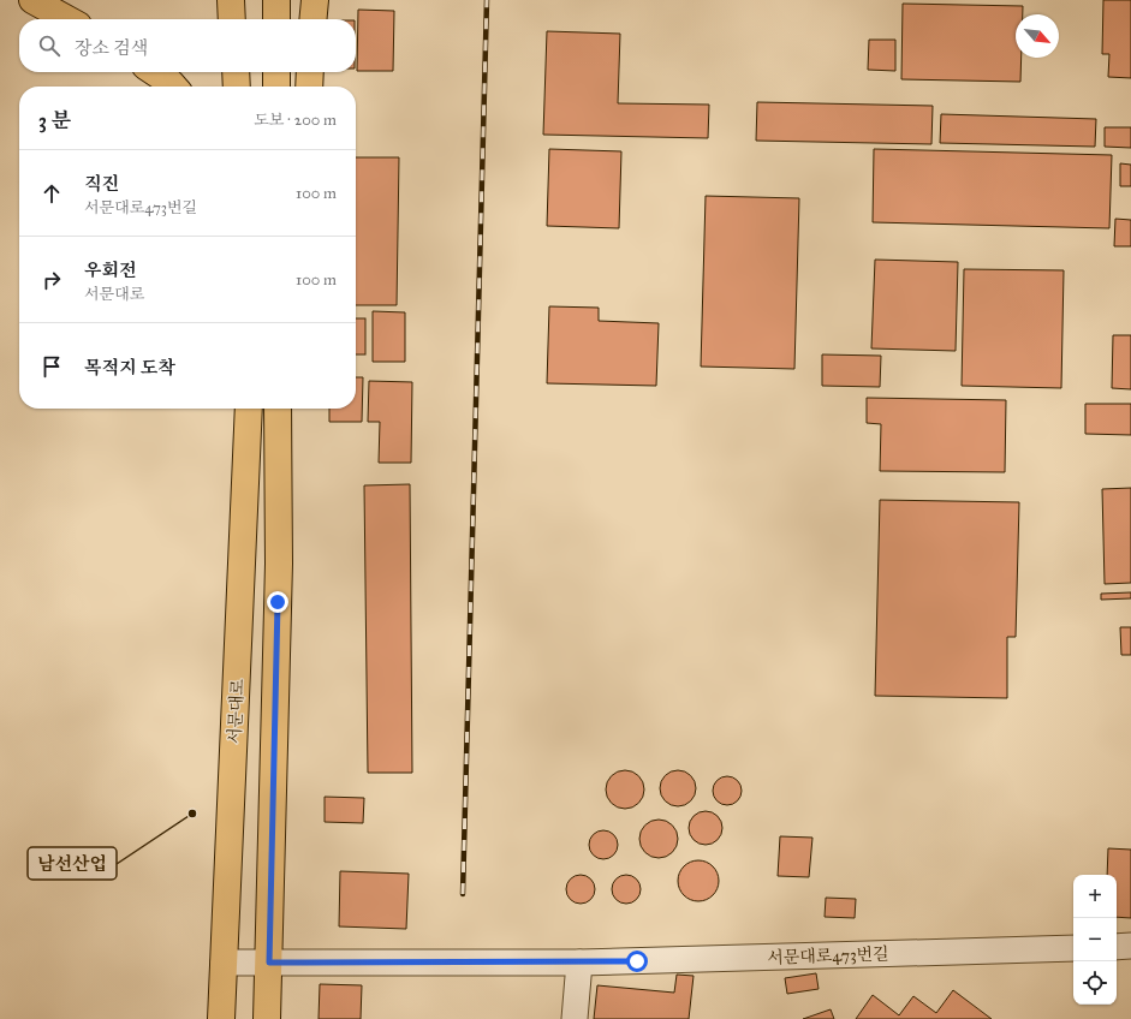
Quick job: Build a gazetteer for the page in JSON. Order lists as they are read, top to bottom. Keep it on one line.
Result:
{"streets":{"main road":["서문대로"],"street":["서문대로473번길"]},"crossings":[["서문대로","서문대로473번길"]],"places":["남선산업"],"north":"bottom right","page":{"search":"장소 검색","heading":["3 분","도보 · 200 m"],"list":[["직진","서문대로473번길","100 m"],["우회전","서문대로","100 m"],"목적지 도착"],"map_buttons":["+","−"]}}
